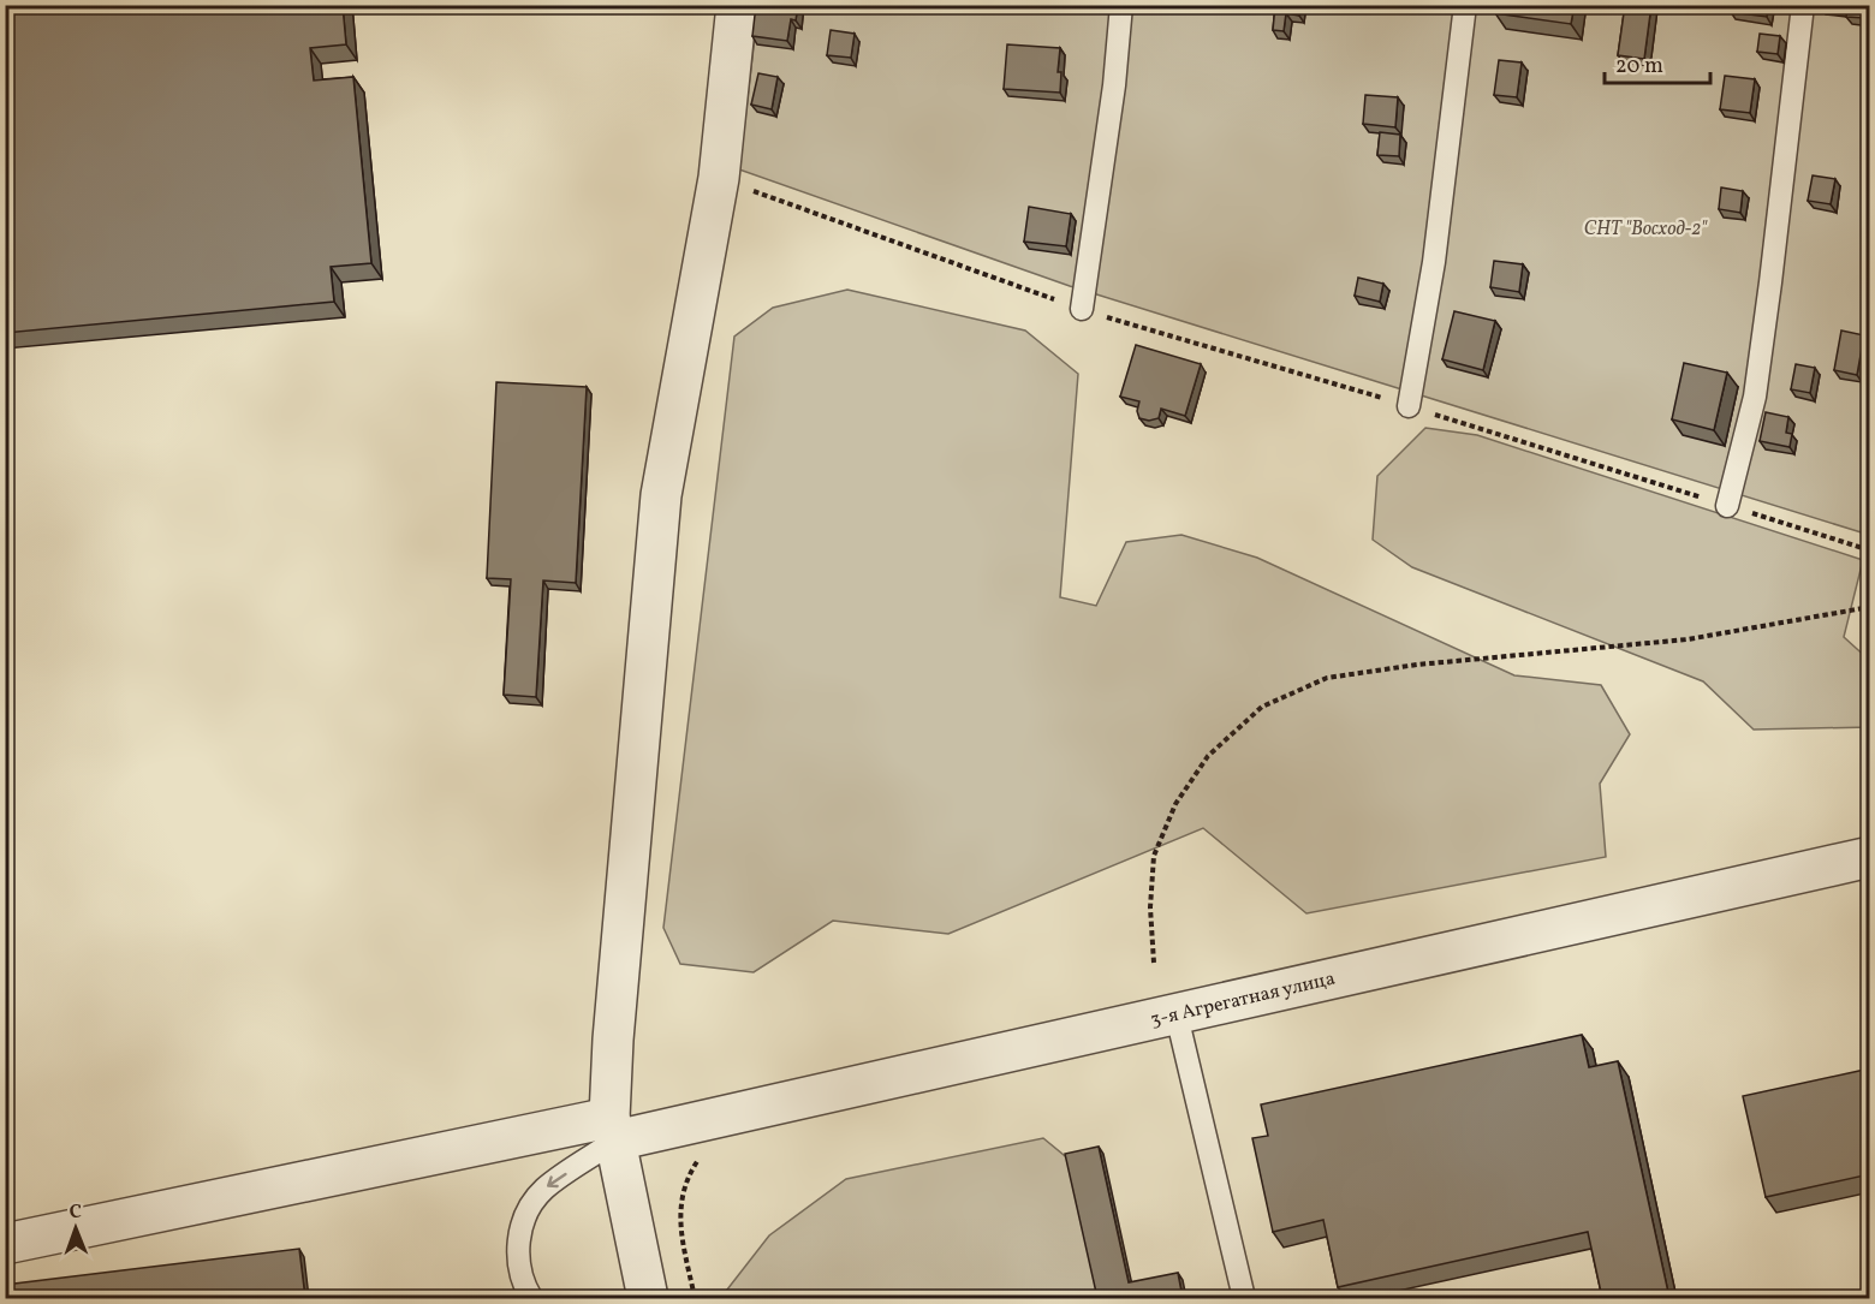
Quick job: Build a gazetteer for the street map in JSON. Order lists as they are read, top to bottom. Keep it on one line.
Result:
{"streets":{"street":["3-я Агрегатная улица"]},"parks":["СНТ \"Восход-2\""],"scale_bar":"20 m","north":"top"}
